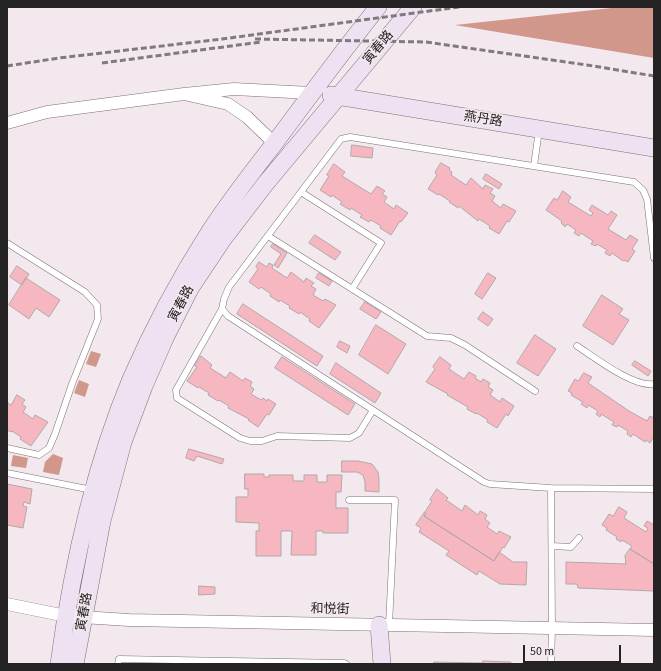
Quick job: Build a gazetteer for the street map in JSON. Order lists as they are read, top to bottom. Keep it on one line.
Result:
{"streets":{"main road":["寅春路","燕丹路"],"street":["和悦街"]},"crossings":[["寅春路","燕丹路"],["寅春路","和悦街"]],"scale_bar":"50 m"}
